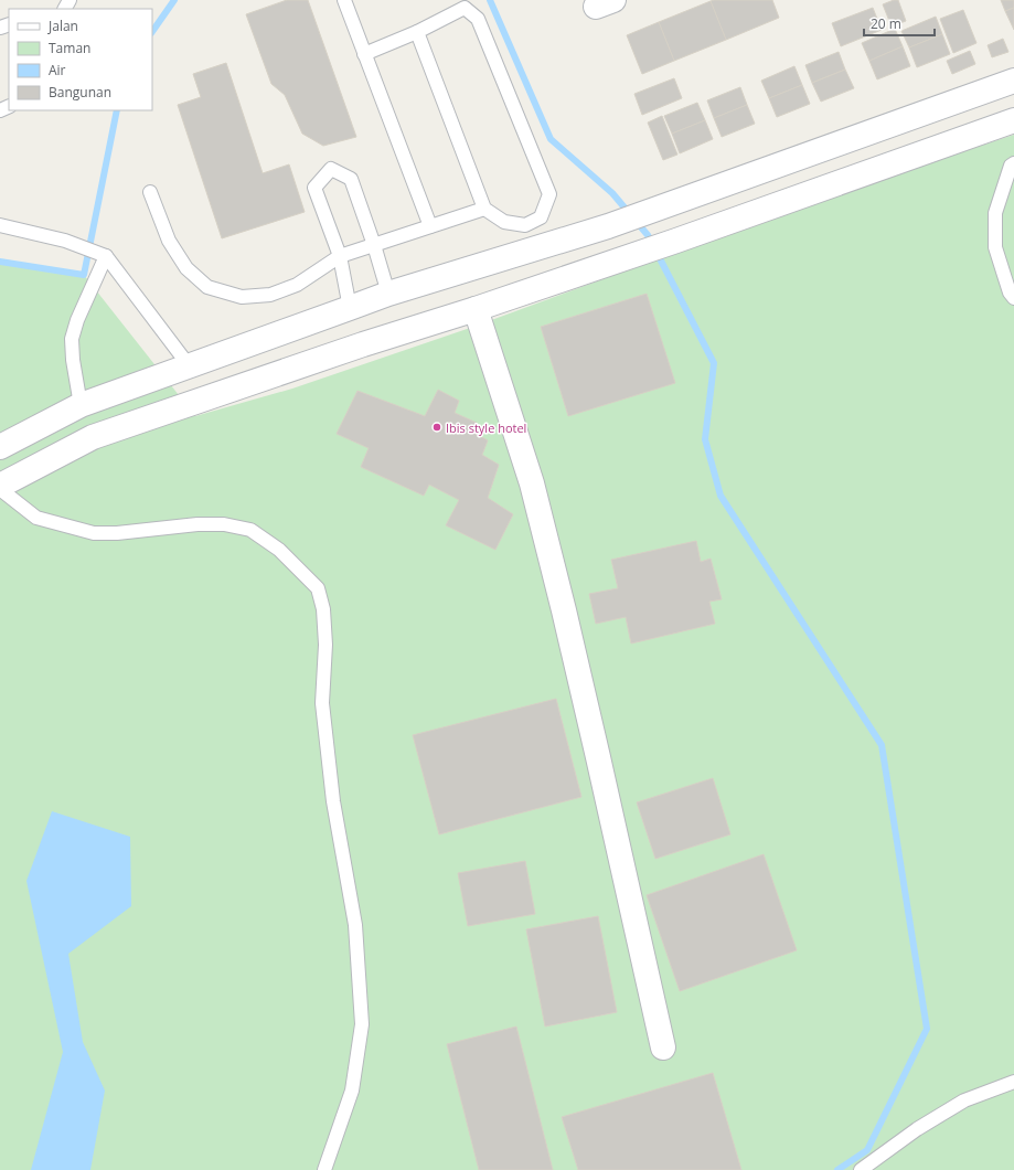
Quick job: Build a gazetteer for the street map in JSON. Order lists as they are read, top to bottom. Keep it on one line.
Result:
{"places":["Ibis style hotel"],"legend":["Jalan","Taman","Air","Bangunan"],"scale_bar":"20 m"}
